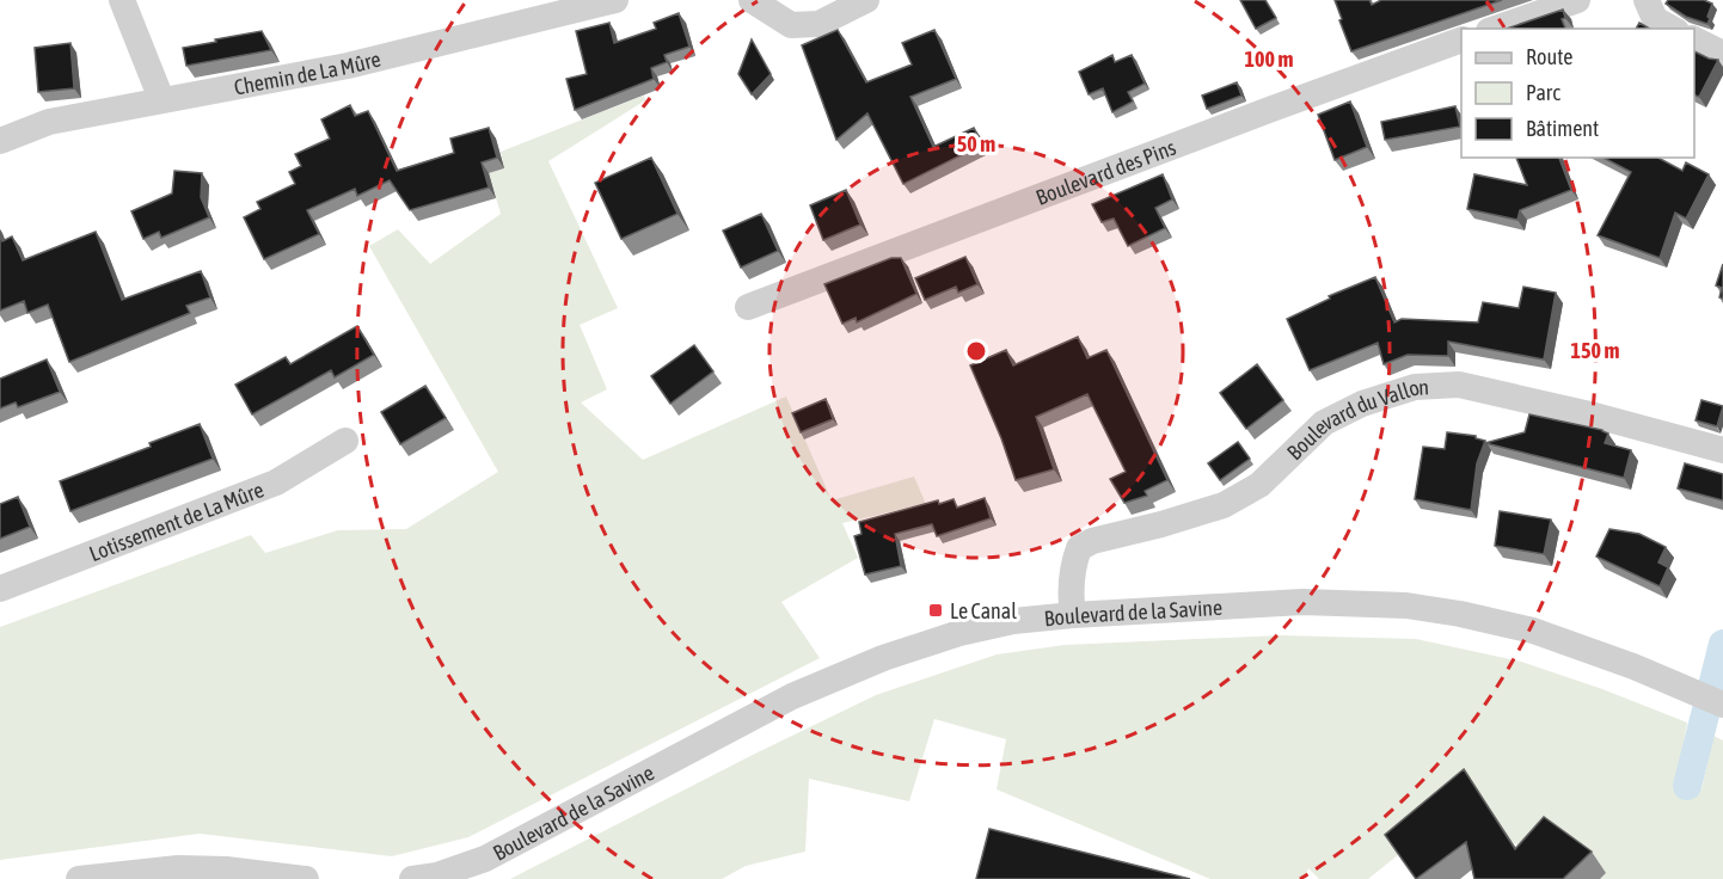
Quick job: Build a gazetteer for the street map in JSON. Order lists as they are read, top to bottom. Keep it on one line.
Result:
{"streets":{"street":["Chemin de La Mûre","Boulevard des Pins","Boulevard du Vallon","Lotissement de La Mûre","Boulevard de la Savine"]},"crossings":[["Boulevard du Vallon","Boulevard de la Savine"]],"places":{"transit":["Le Canal"]},"legend":["Route","Parc","Bâtiment"],"rings":["100 m","50 m","150 m"]}
